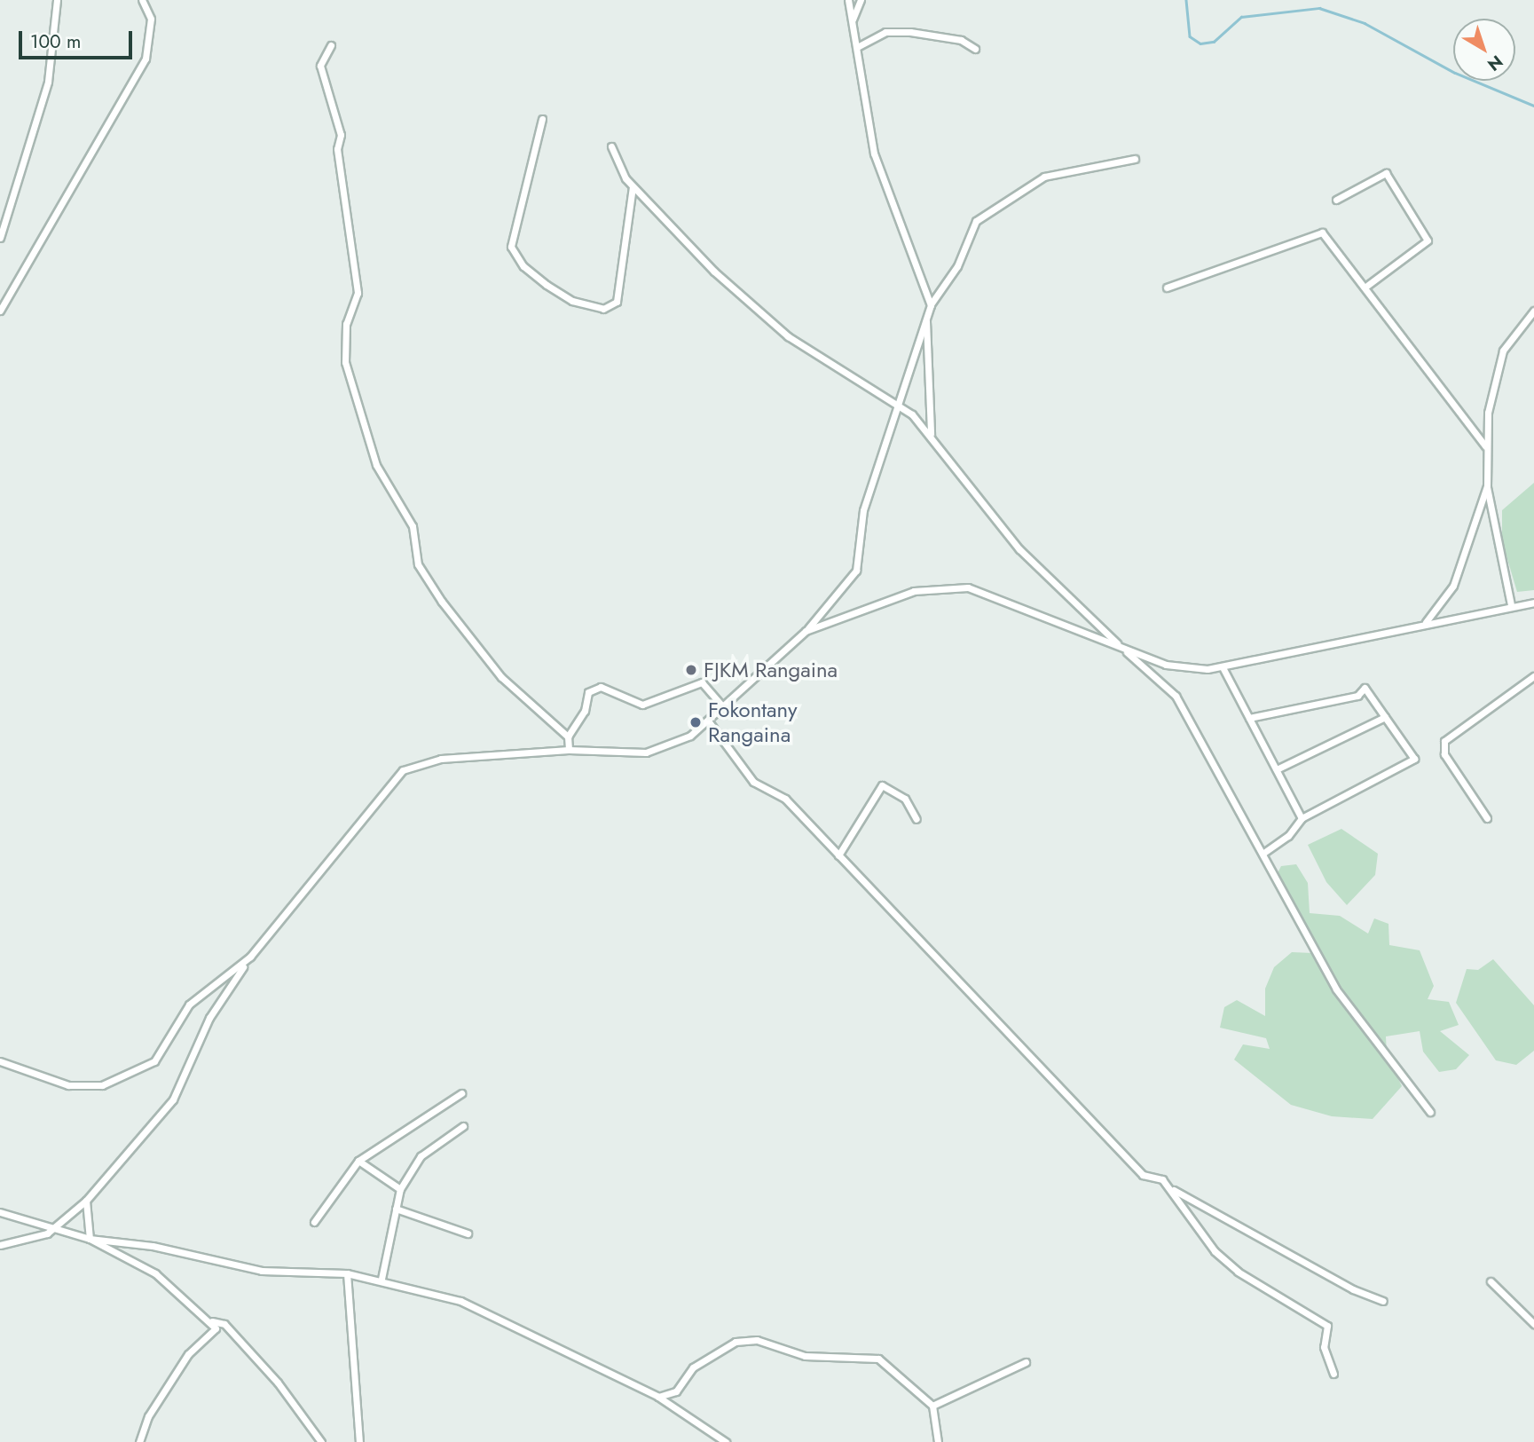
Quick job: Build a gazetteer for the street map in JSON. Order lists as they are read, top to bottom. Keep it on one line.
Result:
{"places":["FJKM Rangaina","Fokontany Rangaina"],"scale_bar":"100 m","north":"bottom right"}
